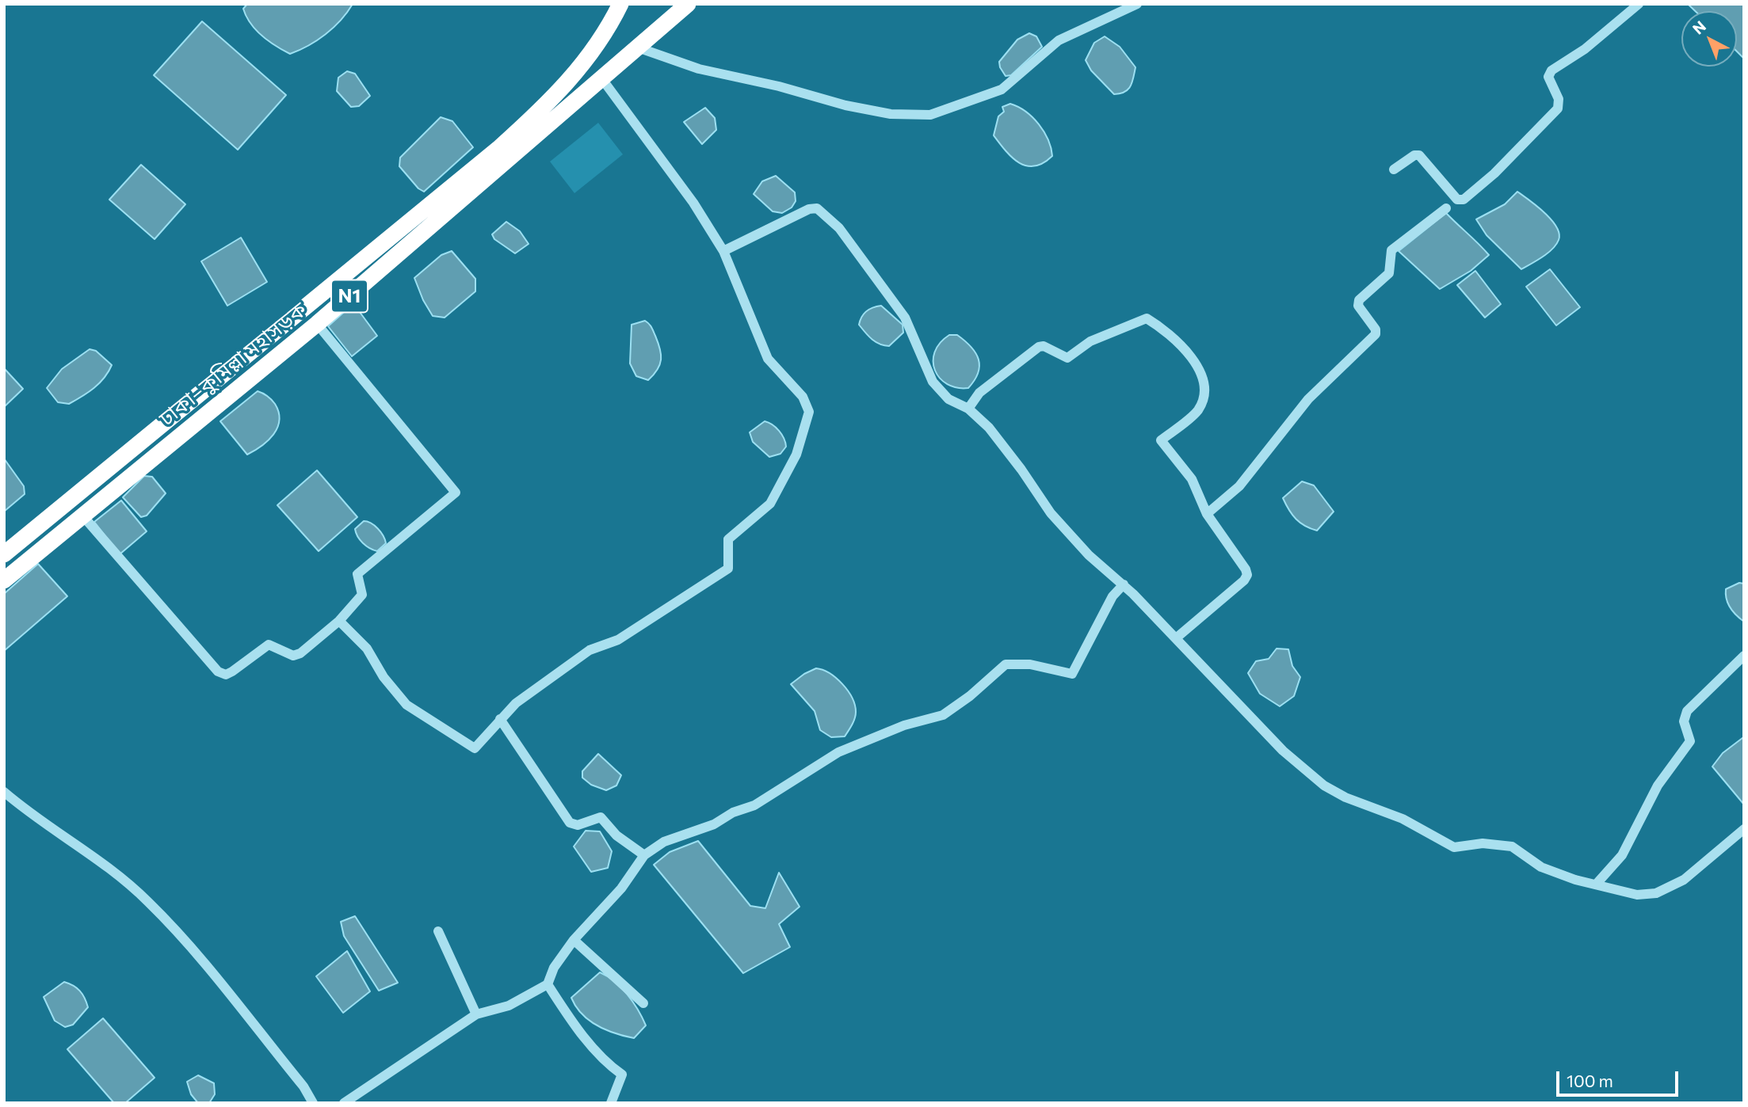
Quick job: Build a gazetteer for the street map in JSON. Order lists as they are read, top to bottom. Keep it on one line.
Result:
{"streets":{"highway":["N1","ঢাকা–কুমিল্লা মহাসড়ক"]},"scale_bar":"100 m","north":"top left"}
